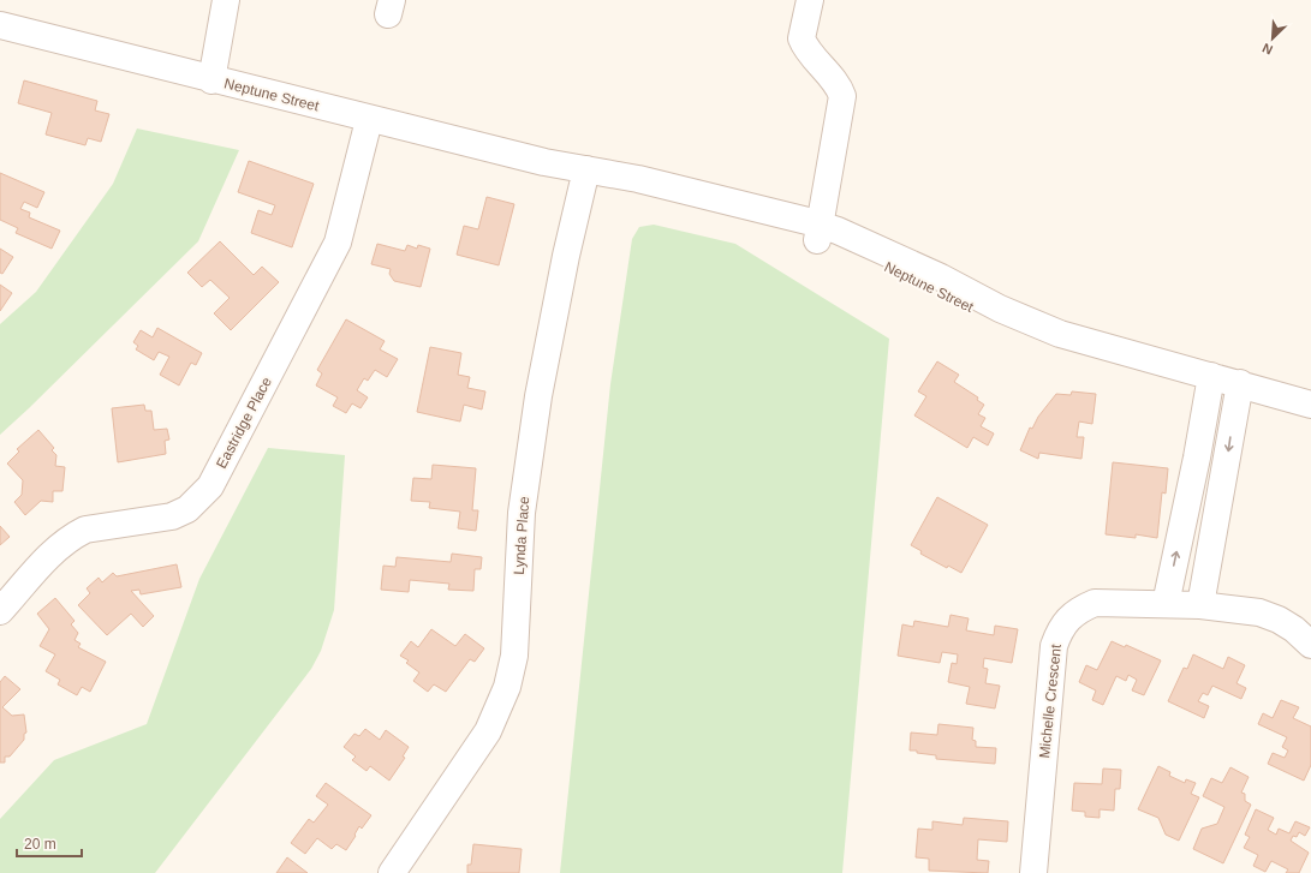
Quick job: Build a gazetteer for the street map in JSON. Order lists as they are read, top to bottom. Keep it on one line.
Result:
{"streets":{"street":["Neptune Street","Eastridge Place","Lynda Place","Michelle Crescent"]},"crossings":[["Neptune Street","Eastridge Place"],["Neptune Street","Lynda Place"]],"scale_bar":"20 m","north":"bottom left"}
